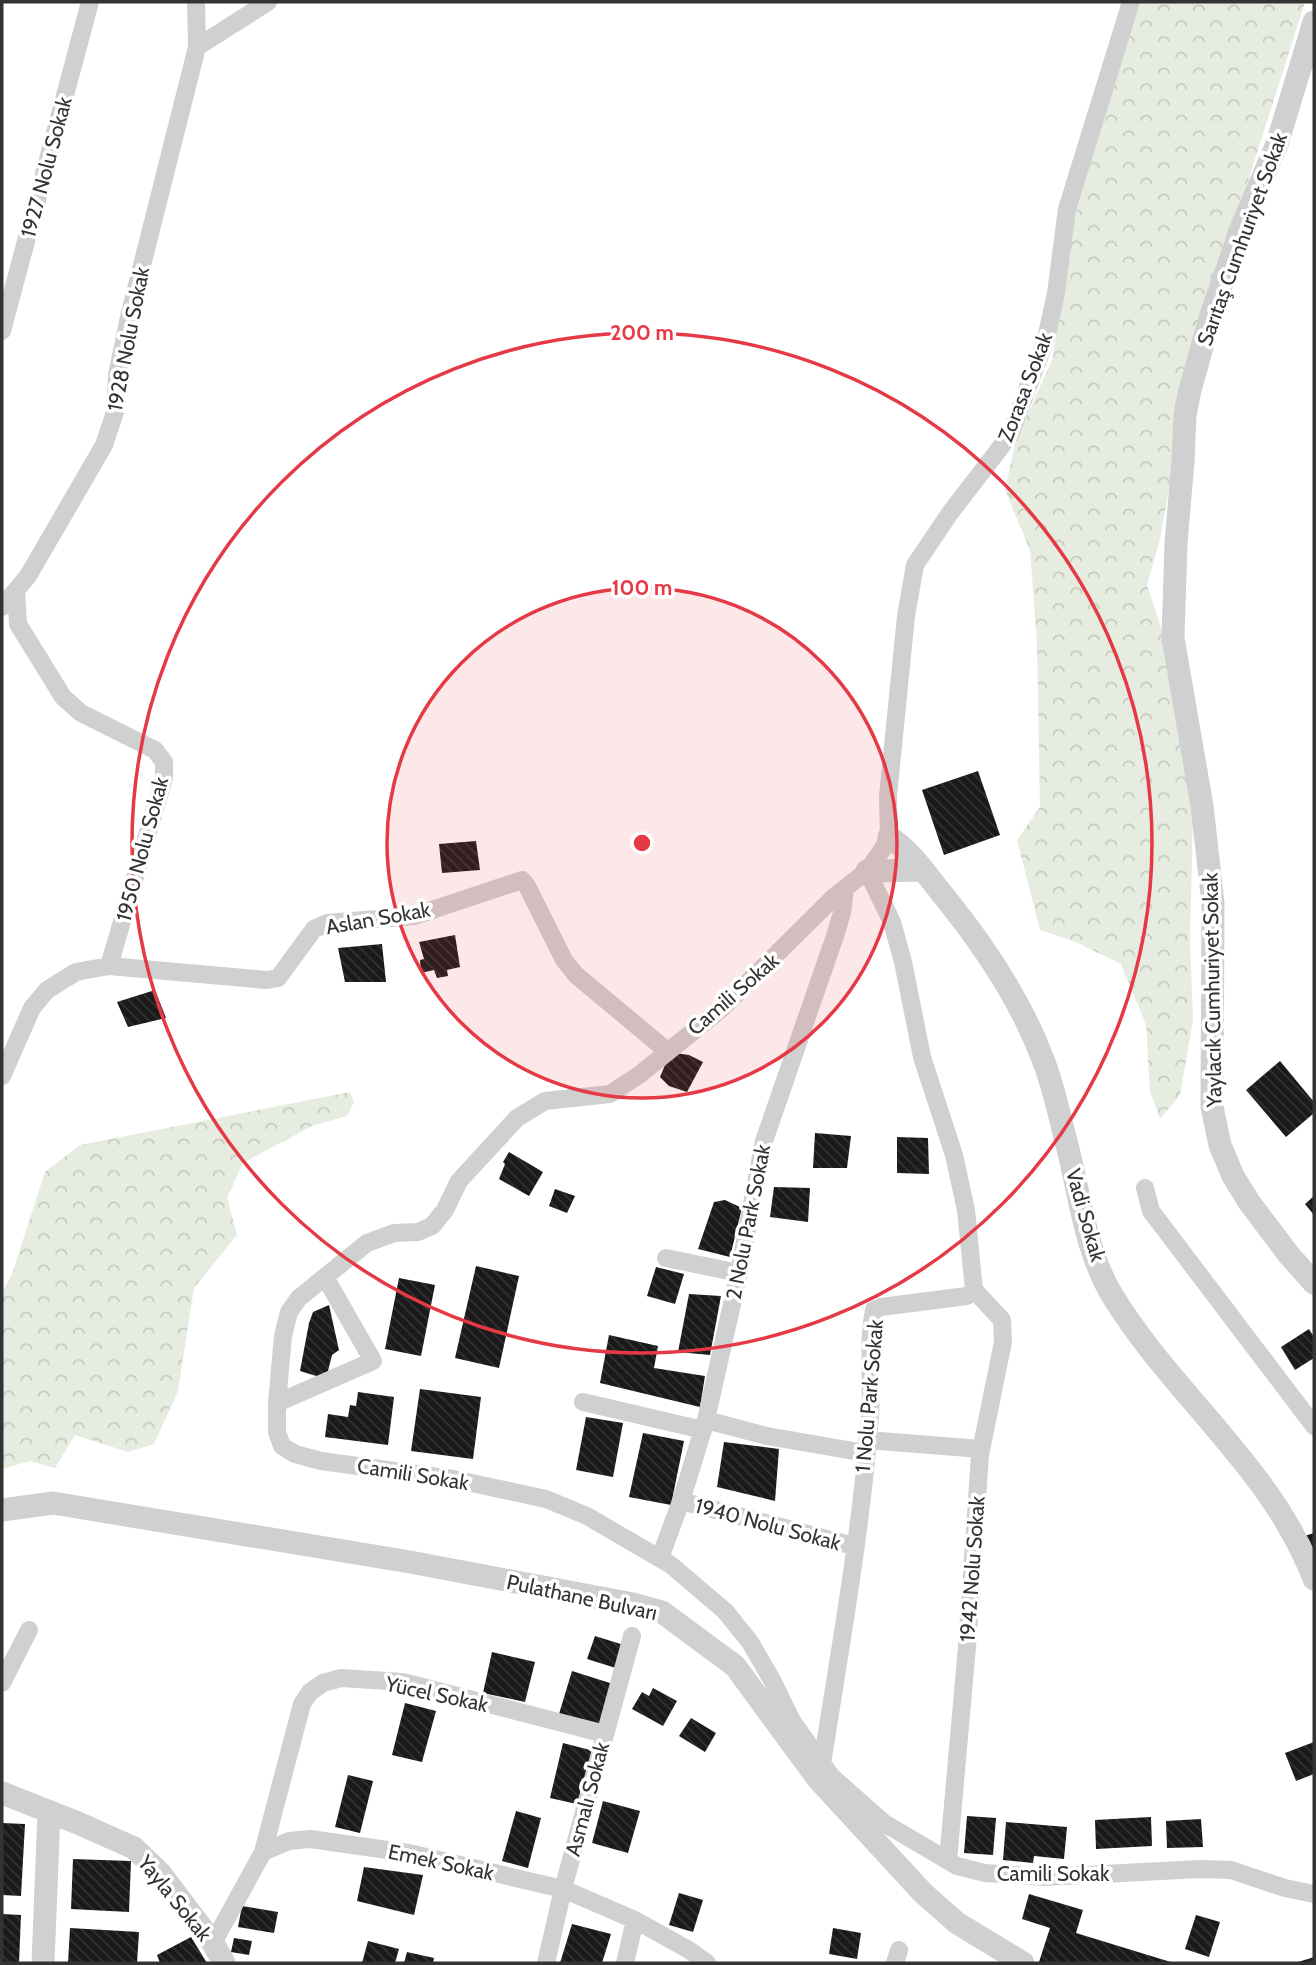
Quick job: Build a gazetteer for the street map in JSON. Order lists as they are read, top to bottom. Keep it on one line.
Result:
{"streets":{"street":["1927 Nolu Sokak","Sarıtaş Cumhuriyet Sokak","1928 Nolu Sokak","Zorasa Sokak","1950 Nolu Sokak","Aslan Sokak","Yaylacık Cumhuriyet Sokak","Camili Sokak","Vadi Sokak","2 Nolu Park Sokak","1 Nolu Park Sokak","1940 Nolu Sokak","1942 Nolu Sokak","Pulathane Bulvarı","Yücel Sokak","Asmalı Sokak","Emek Sokak","Yayla Sokak"]},"crossings":[["Sarıtaş Cumhuriyet Sokak","Yaylacık Cumhuriyet Sokak"],["1928 Nolu Sokak","1950 Nolu Sokak"],["Zorasa Sokak","Camili Sokak"],["Zorasa Sokak","Vadi Sokak"],["1950 Nolu Sokak","Aslan Sokak"],["Aslan Sokak","Camili Sokak"],["Camili Sokak","Vadi Sokak"],["Camili Sokak","2 Nolu Park Sokak"],["Camili Sokak","1 Nolu Park Sokak"],["Camili Sokak","1942 Nolu Sokak"],["2 Nolu Park Sokak","1940 Nolu Sokak"],["1 Nolu Park Sokak","1940 Nolu Sokak"],["1 Nolu Park Sokak","1942 Nolu Sokak"],["Yücel Sokak","Asmalı Sokak"],["Yücel Sokak","Emek Sokak"],["Asmalı Sokak","Emek Sokak"]],"rings":["200 m","100 m"]}
